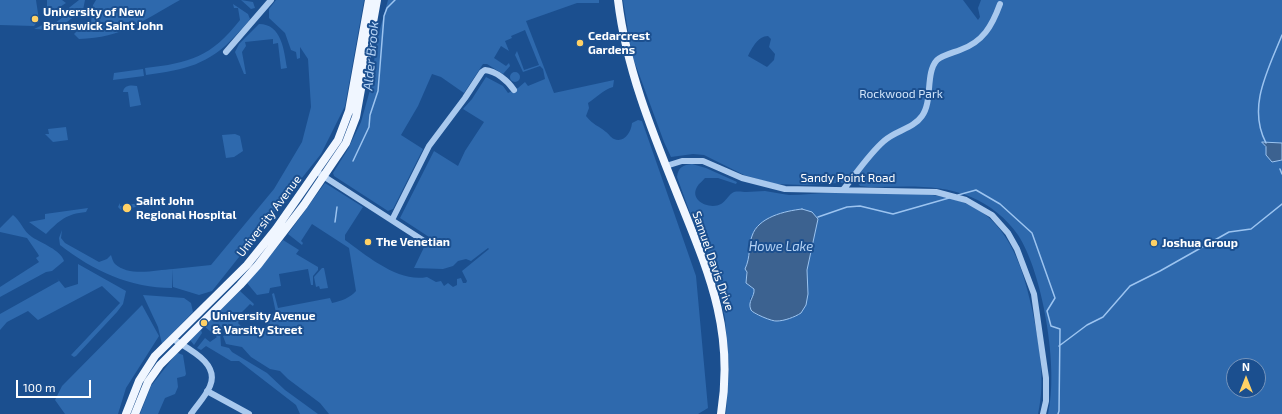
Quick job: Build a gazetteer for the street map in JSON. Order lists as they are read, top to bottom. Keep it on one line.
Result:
{"streets":{"main road":["University Avenue","Samuel Davis Drive"],"street":["Sandy Point Road"]},"crossings":[["Sandy Point Road","Samuel Davis Drive"]],"water":["Alder Brook","Howe Lake"],"parks":["Rockwood Park"],"places":["University of New Brunswick Saint John","Cedarcrest Gardens","Saint John Regional Hospital","The Venetian","Joshua Group","University Avenue & Varsity Street"],"scale_bar":"100 m","north":"top"}
